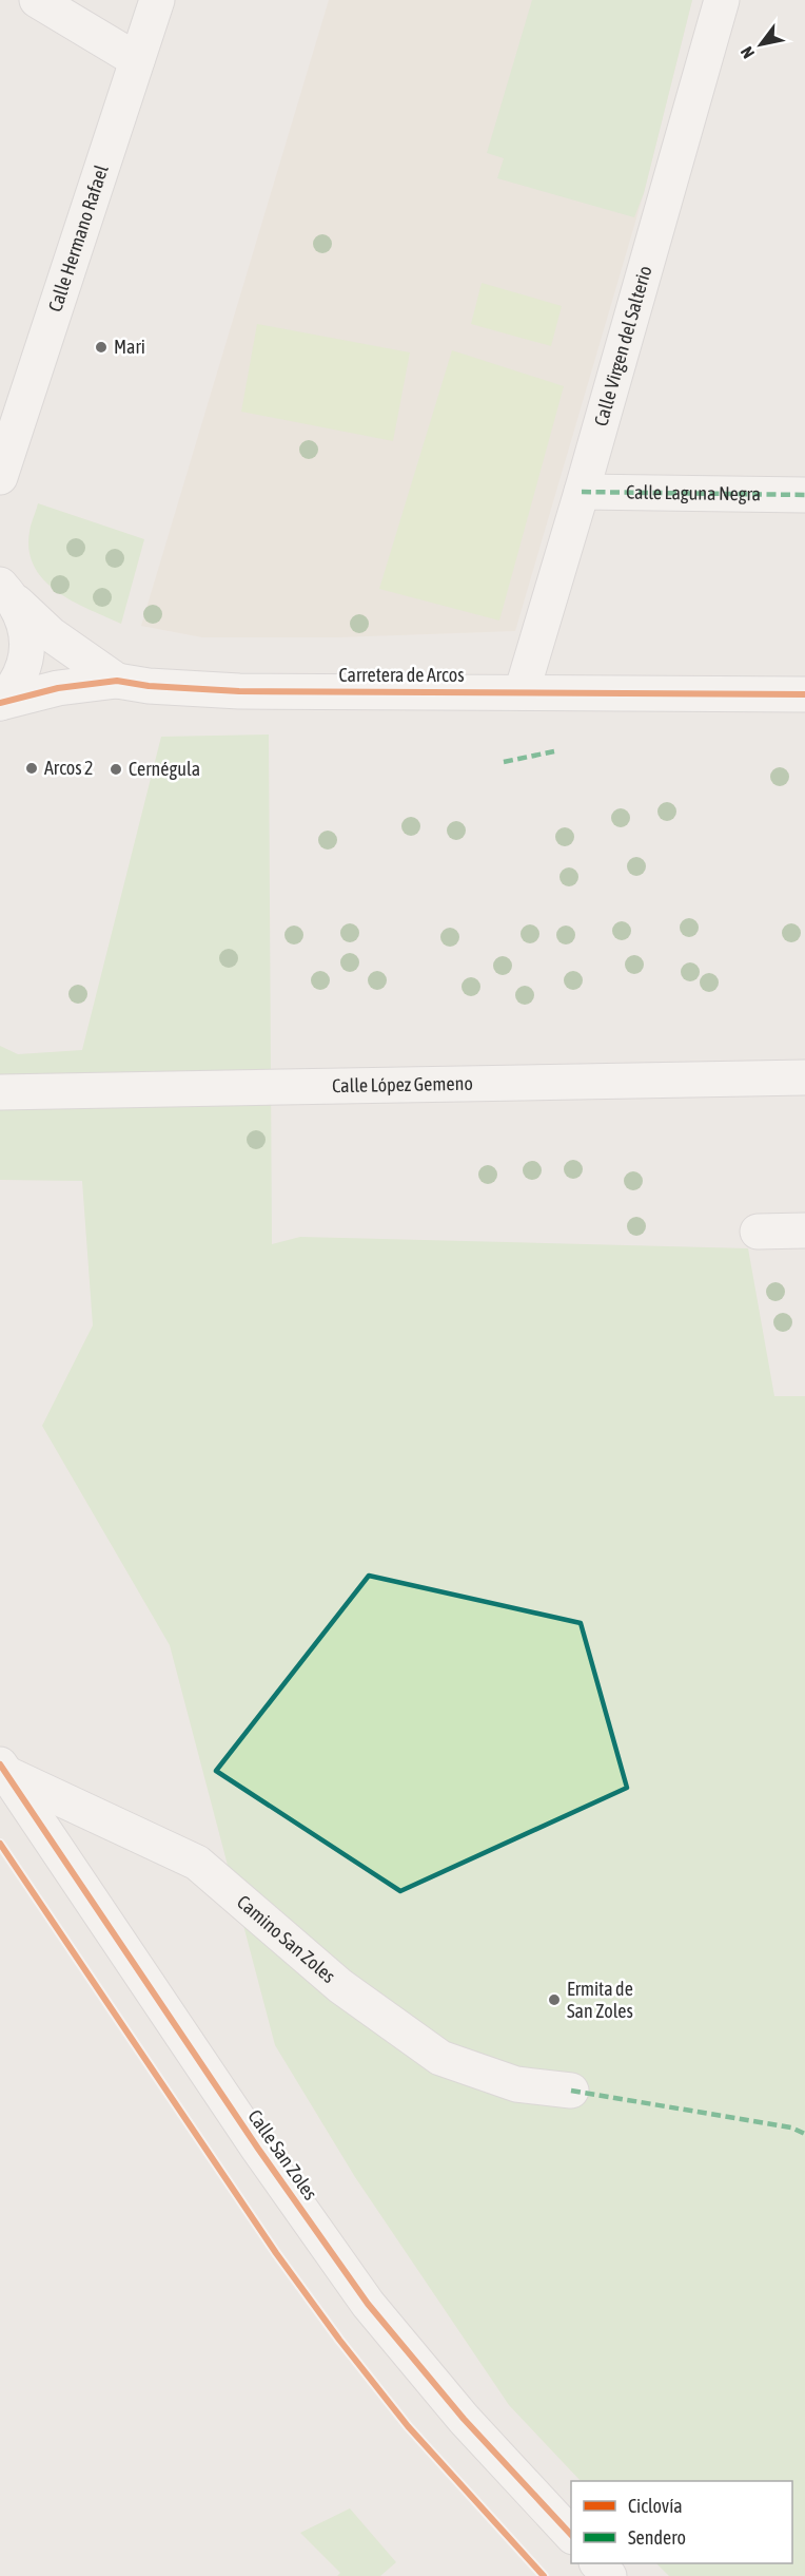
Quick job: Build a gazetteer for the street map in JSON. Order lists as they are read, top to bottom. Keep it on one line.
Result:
{"streets":{"street":["Calle Hermano Rafael","Calle Virgen del Salterio","Calle Laguna Negra","Carretera de Arcos","Calle López Gemeno","Camino San Zoles","Calle San Zoles"]},"crossings":[["Calle Virgen del Salterio","Calle Laguna Negra"],["Calle Virgen del Salterio","Carretera de Arcos"],["Camino San Zoles","Calle San Zoles"]],"places":["Mari","Arcos 2","Cernégula","Ermita de San Zoles"],"legend":["Ciclovía","Sendero"],"north":"bottom left"}
